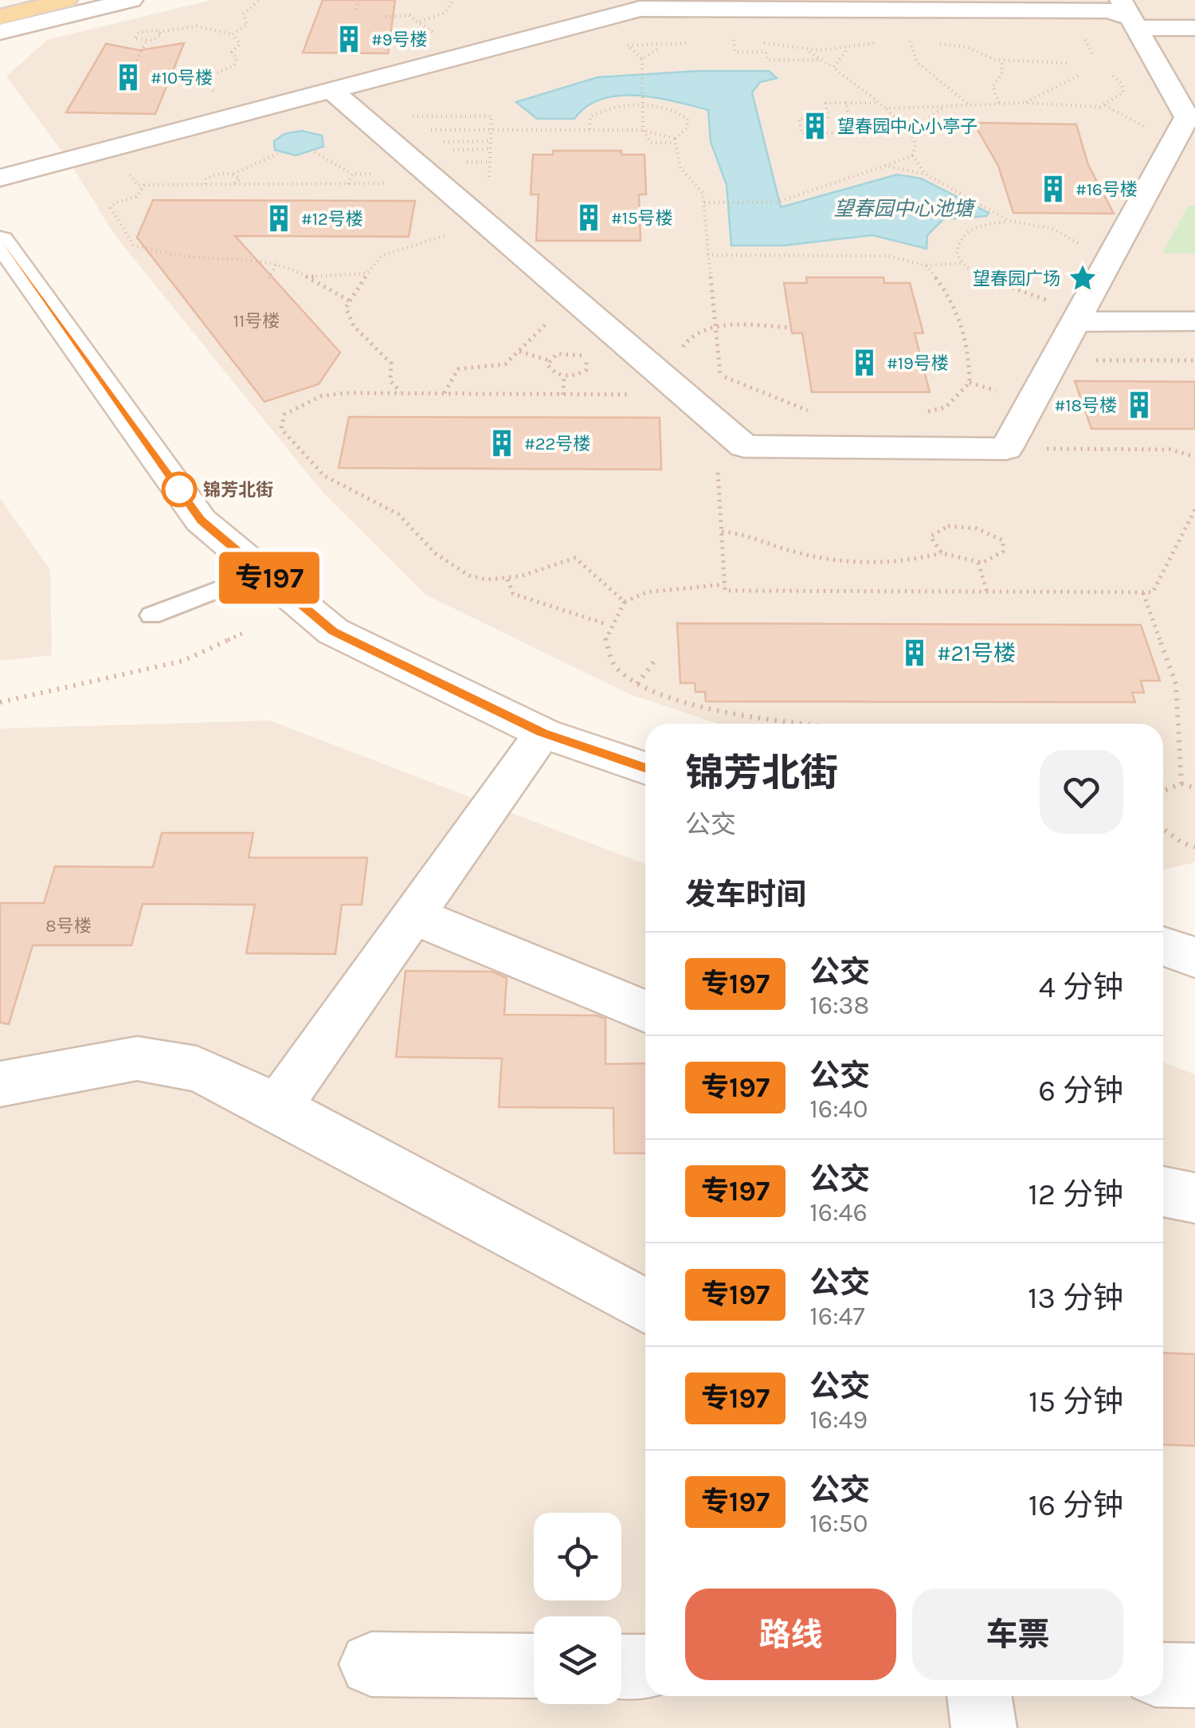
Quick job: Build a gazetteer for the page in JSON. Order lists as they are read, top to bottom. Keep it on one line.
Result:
{"water":["望春园中心池塘"],"places":{"building":["#9号楼","#10号楼","望春园中心小亭子","#16号楼","#15号楼","#12号楼","#19号楼","#18号楼","#22号楼","#21号楼"],"place":["望春园广场"],"other":["锦芳北街"]},"lines":["bus line 专197"],"house_numbers":["11号楼","8号楼"],"page":{"on_map":"专197","heading":[["锦芳北街","公交"],"发车时间"],"list":[{"mark":"专197","name":"公交","note":"16:38","value":"4 分钟"},{"mark":"专197","name":"公交","note":"16:40","value":"6 分钟"},{"mark":"专197","name":"公交","note":"16:46","value":"12 分钟"},{"mark":"专197","name":"公交","note":"16:47","value":"13 分钟"},{"mark":"专197","name":"公交","note":"16:49","value":"15 分钟"},{"mark":"专197","name":"公交","note":"16:50","value":"16 分钟"}],"buttons":["路线","车票"]}}
